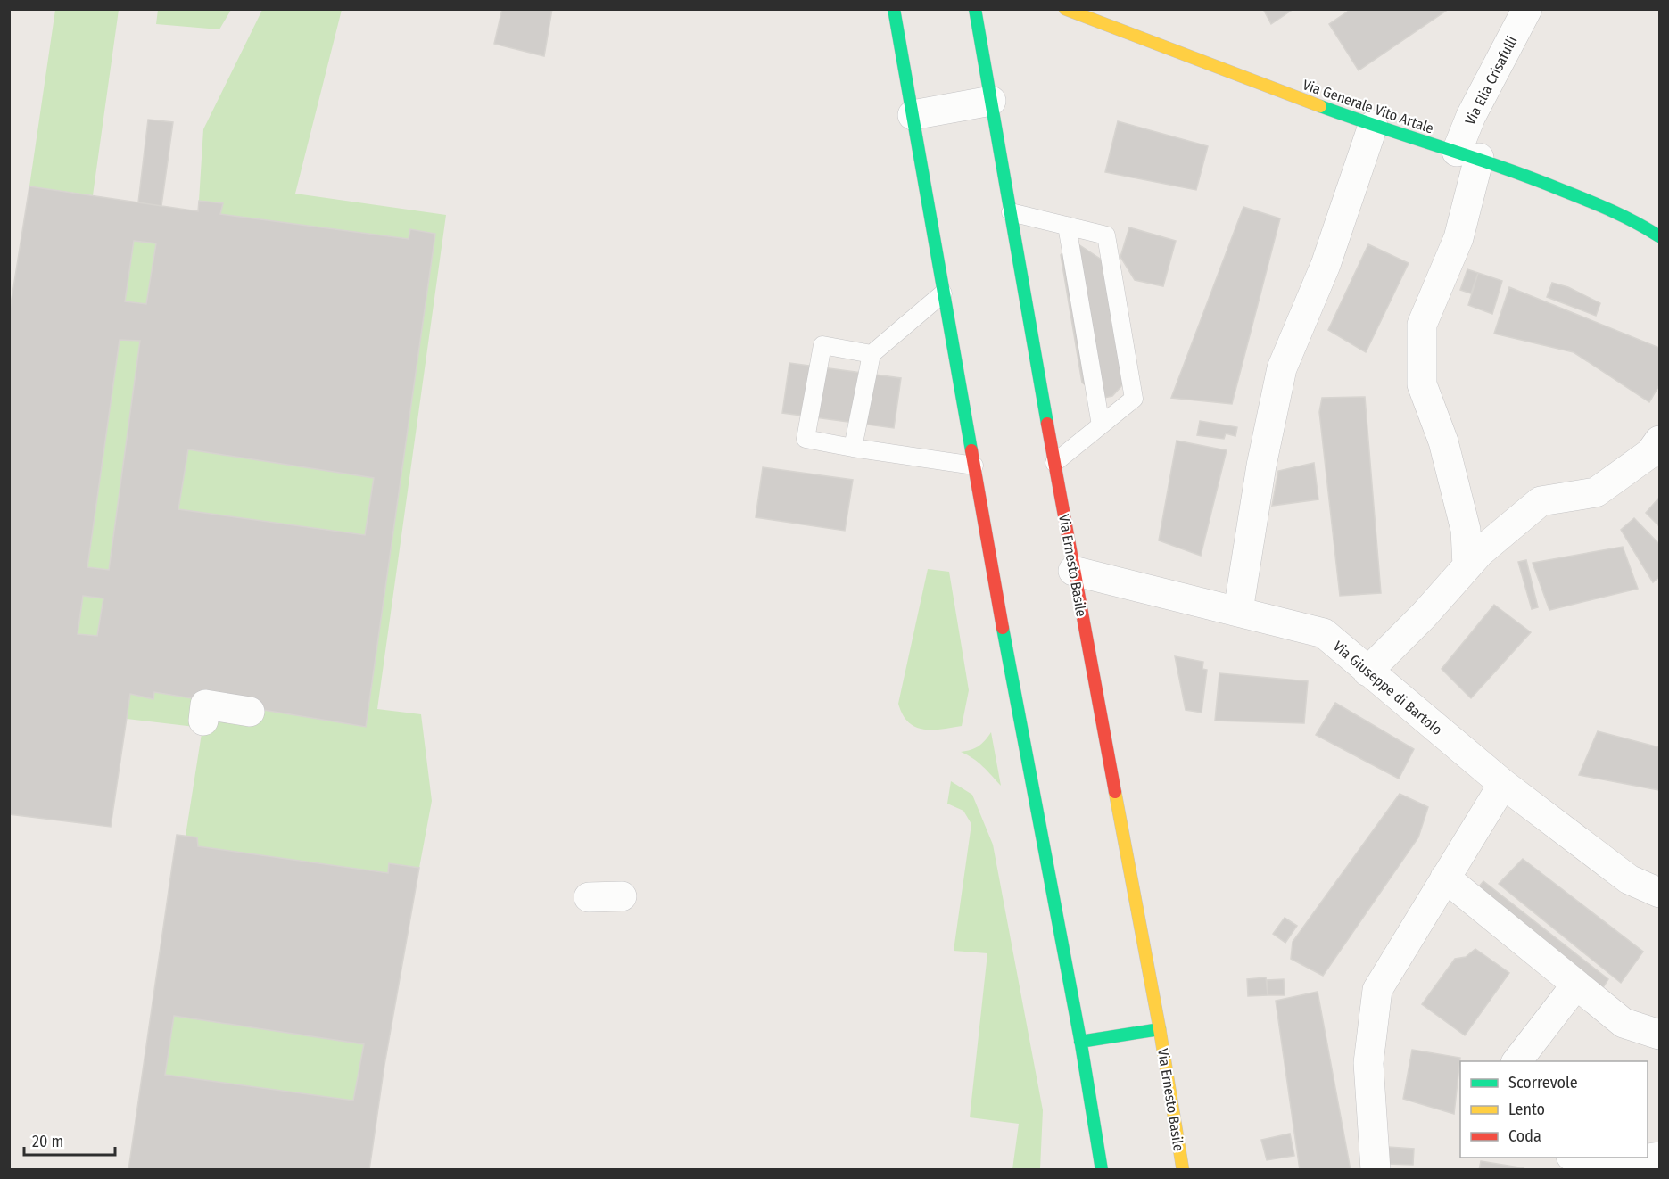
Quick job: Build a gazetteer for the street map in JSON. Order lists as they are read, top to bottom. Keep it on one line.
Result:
{"streets":{"main road":["Via Generale Vito Artale","Via Ernesto Basile"],"street":["Via Elia Crisafulli","Via Giuseppe di Bartolo"]},"crossings":[["Via Elia Crisafulli","Via Generale Vito Artale"],["Via Ernesto Basile","Via Giuseppe di Bartolo"]],"legend":["Scorrevole","Lento","Coda"],"scale_bar":"20 m"}
